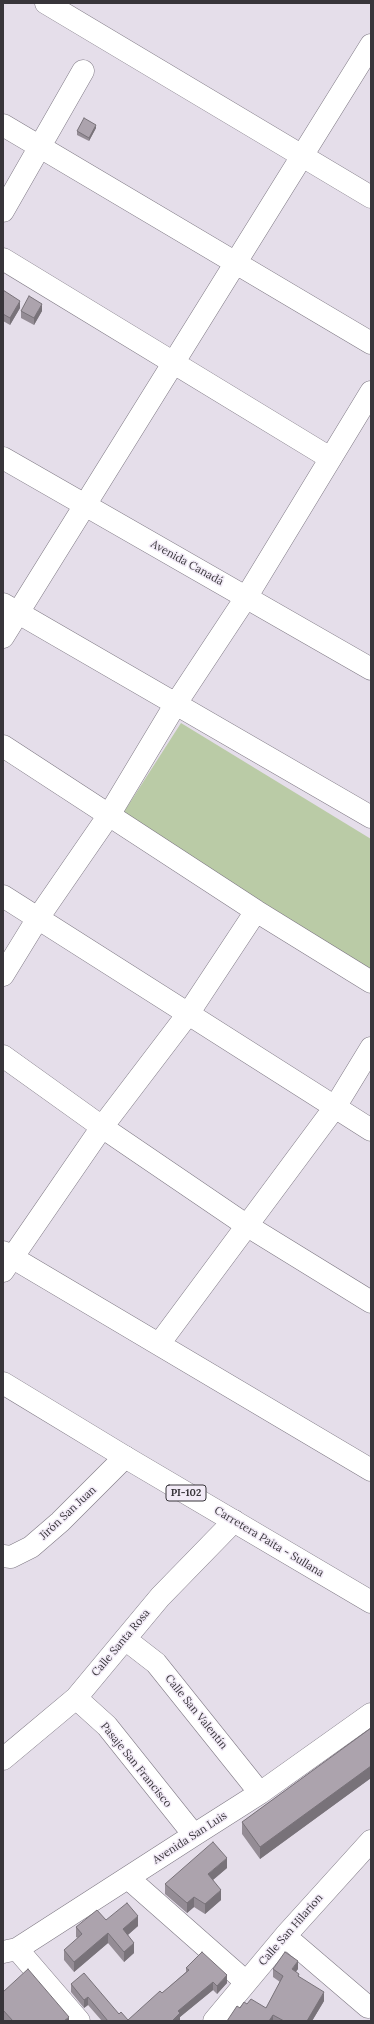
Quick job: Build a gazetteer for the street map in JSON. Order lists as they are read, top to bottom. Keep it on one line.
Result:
{"streets":{"street":["Avenida Canadá","PI-102","Jirón San Juan","Carretera Paita - Sullana","Calle Santa Rosa","Calle San Valentín","Pasaje San Francisco","Avenida San Luis","Calle San Hilarion"]},"crossings":[["Jirón San Juan","Carretera Paita - Sullana"],["Carretera Paita - Sullana","Calle Santa Rosa"],["Calle Santa Rosa","Calle San Valentín"],["Calle Santa Rosa","Pasaje San Francisco"],["Calle San Valentín","Avenida San Luis"],["Pasaje San Francisco","Avenida San Luis"]]}
